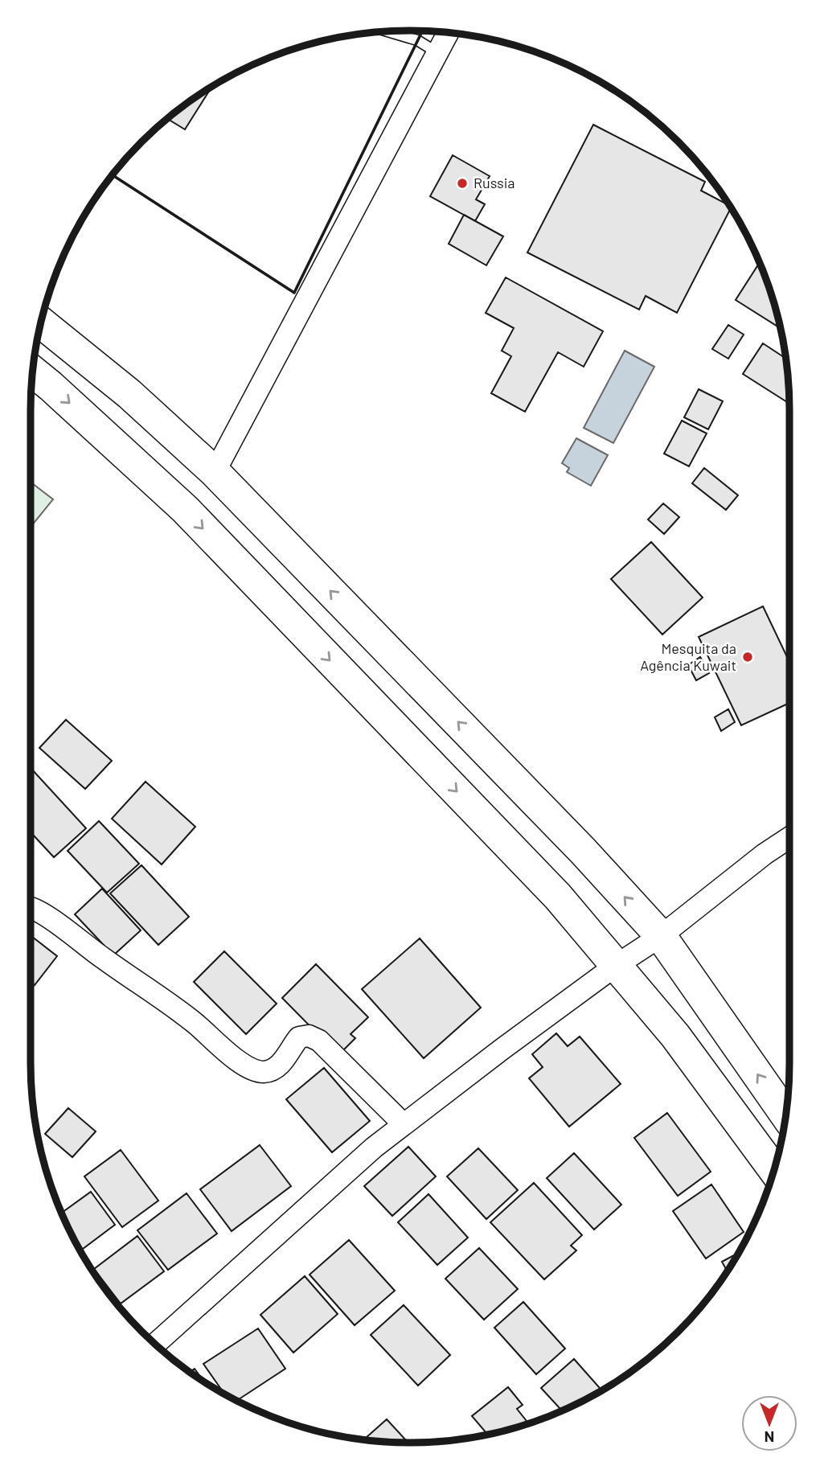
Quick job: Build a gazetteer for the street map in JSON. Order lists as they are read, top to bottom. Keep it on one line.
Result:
{"places":["Russia","Mesquita da Agência Kuwait"],"north":"bottom"}
